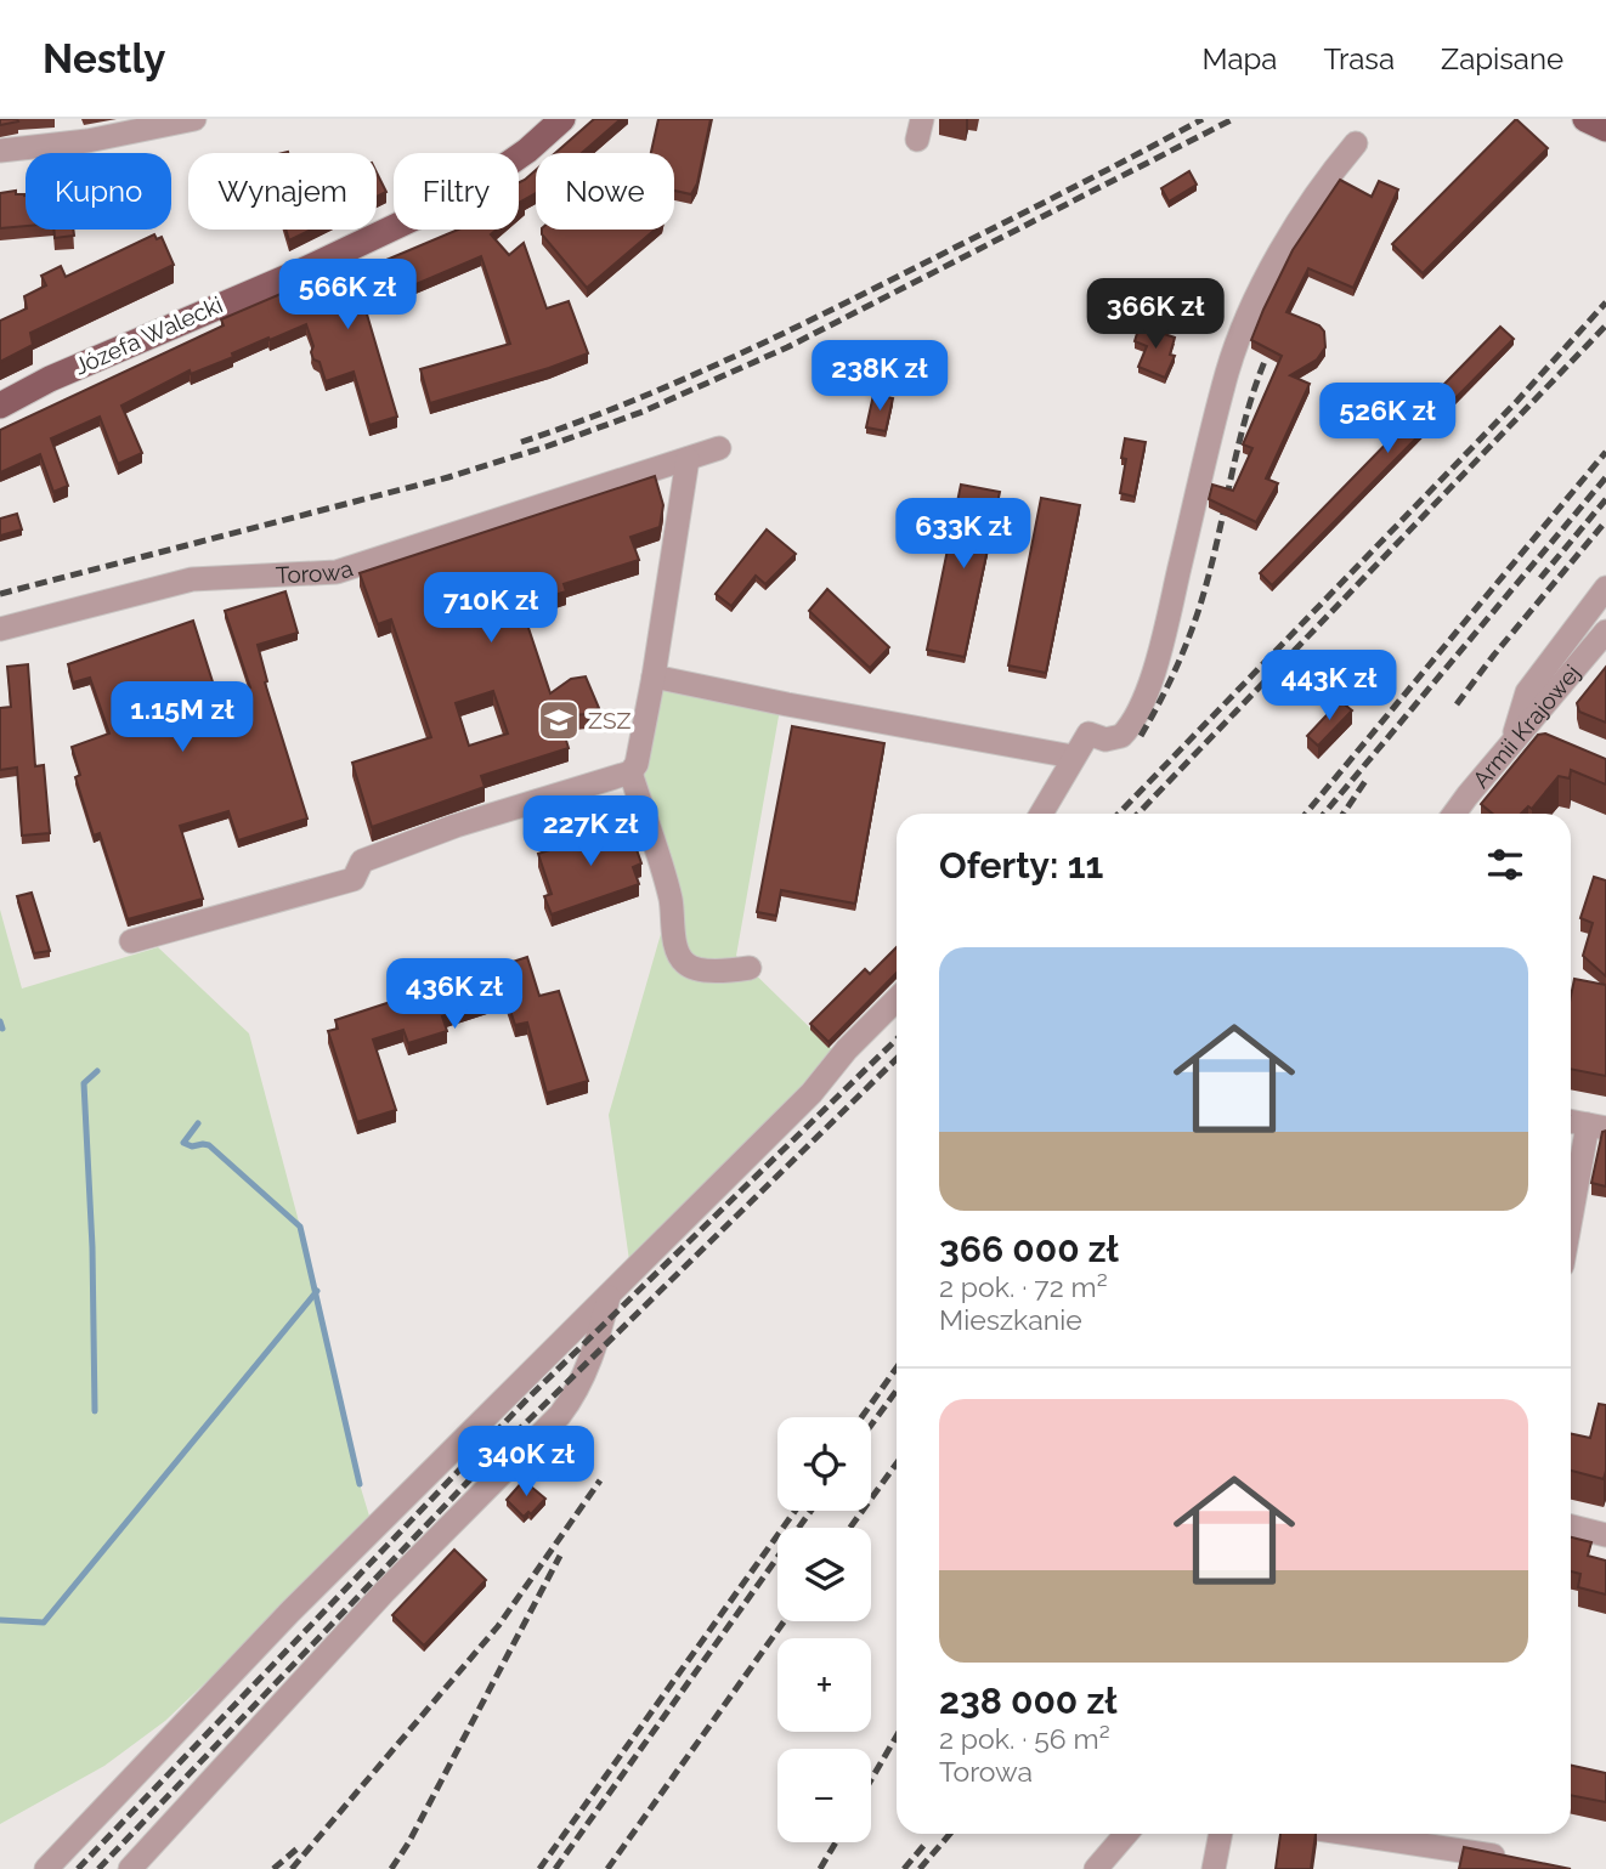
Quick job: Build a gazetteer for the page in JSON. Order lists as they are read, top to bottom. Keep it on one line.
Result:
{"streets":{"main road":["Józefa Walecki"],"street":["Torowa","Armii Krajowej"]},"places":{"school or university":["ZSZ"]},"page":{"header":"Nestly","nav":["Mapa","Trasa","Zapisane"],"chip":["Kupno","Wynajem","Filtry","Nowe"],"price":["566K zł","366K zł","238K zł","526K zł","633K zł","710K zł","443K zł","1.15M zł","227K zł","436K zł","340K zł"],"heading":"Oferty: 11","list":[{"name":"366 000 zł","note":"2 pok. · 72 m² · Mieszkanie"},{"name":"238 000 zł","note":"2 pok. · 56 m² · Torowa"}],"map_buttons":["+","−"]}}
